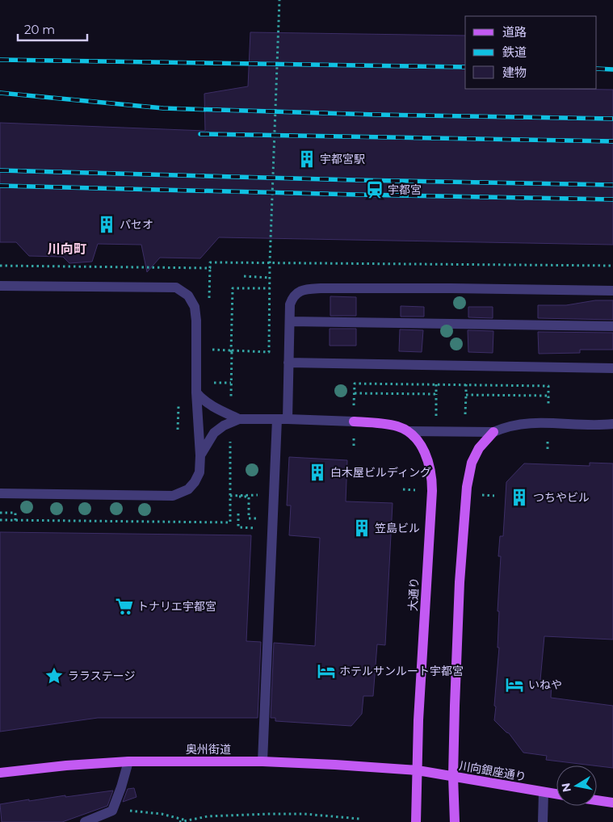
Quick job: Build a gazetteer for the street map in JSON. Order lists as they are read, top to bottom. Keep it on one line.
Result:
{"streets":{"main road":["大通り","奥州街道","川向銀座通り"]},"crossings":[["大通り","奥州街道"],["大通り","川向銀座通り"],["奥州街道","川向銀座通り"]],"districts":["川向町"],"places":{"building":["宇都宮駅","パセオ","白木屋ビルディング","つちやビル","笠島ビル"],"station":["宇都宮"],"supermarket":["トナリエ宇都宮"],"hotel":["ホテルサンルート宇都宮","いねや"],"place":["ララステージ"]},"legend":["道路","鉄道","建物"],"scale_bar":"20 m","north":"left"}
